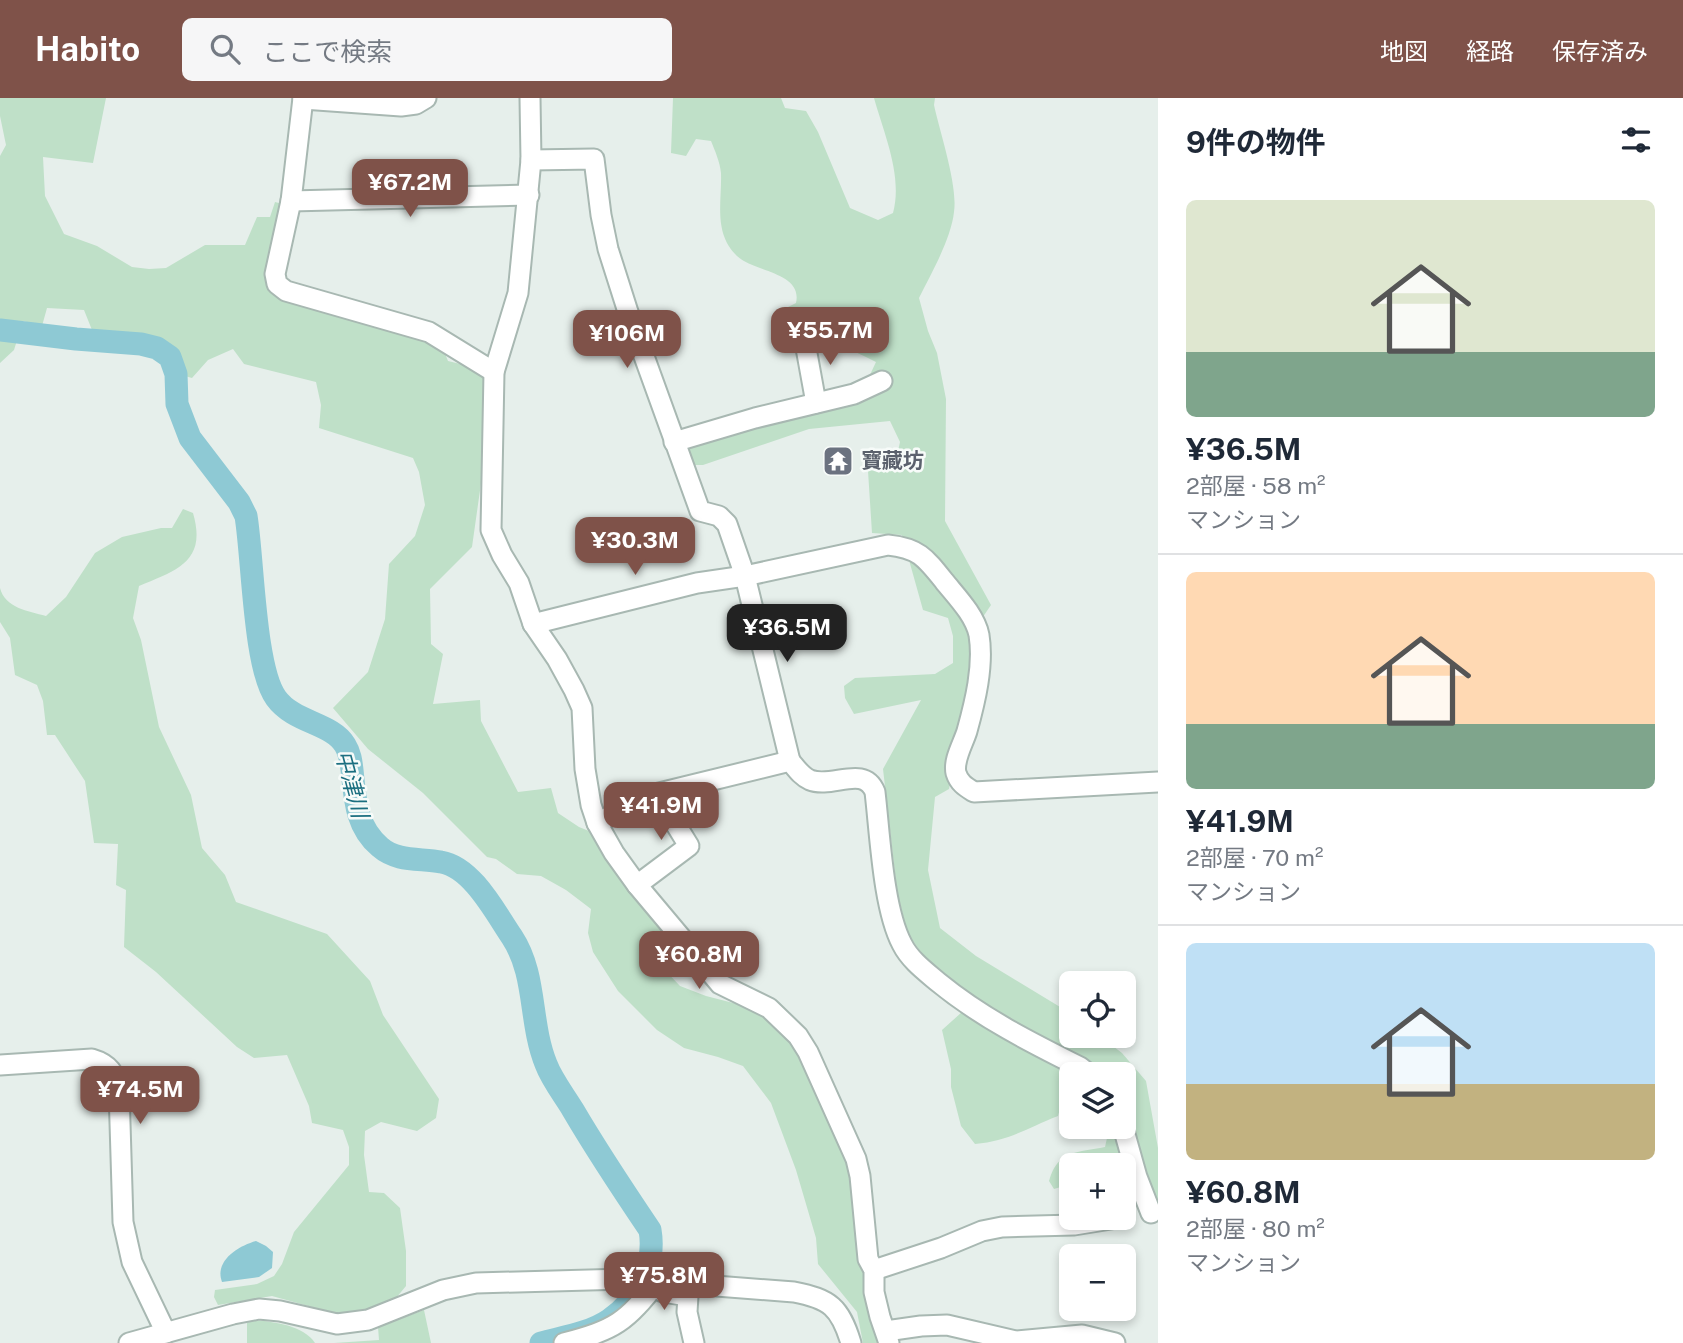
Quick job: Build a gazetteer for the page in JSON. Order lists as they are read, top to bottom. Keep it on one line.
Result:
{"water":["中津川"],"places":{"temple":["寶藏坊"]},"page":{"header":"Habito","search":"ここで検索","nav":["地図","経路","保存済み"],"heading":"9件の物件","price":["¥67.2M","¥55.7M","¥106M","¥30.3M","¥36.5M","¥41.9M","¥60.8M","¥74.5M","¥75.8M"],"list":[{"name":"¥36.5M","note":"2部屋 · 58 m² · マンション"},{"name":"¥41.9M","note":"2部屋 · 70 m² · マンション"},{"name":"¥60.8M","note":"2部屋 · 80 m² · マンション"}],"map_buttons":["+","−"]}}
